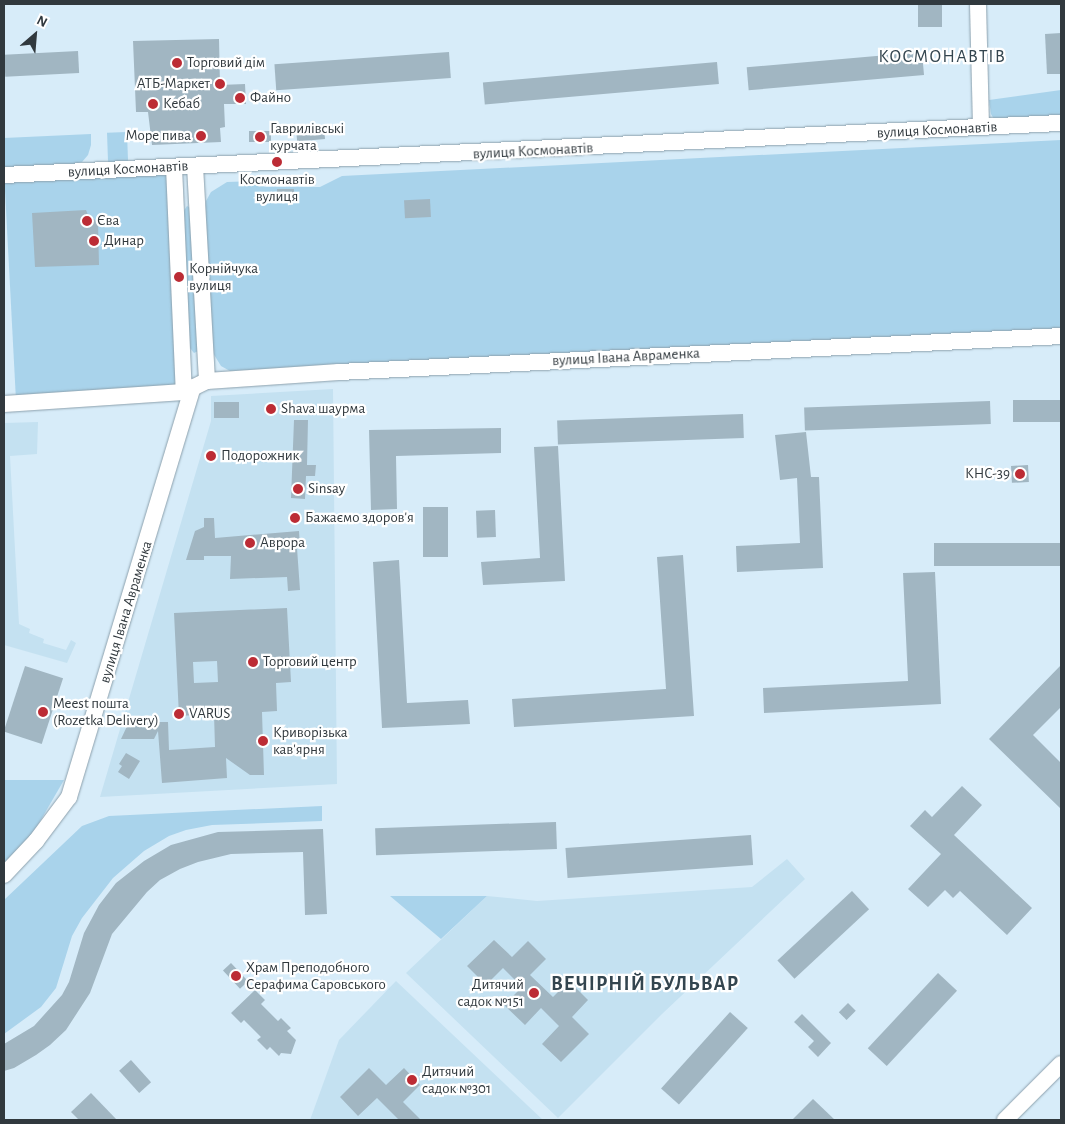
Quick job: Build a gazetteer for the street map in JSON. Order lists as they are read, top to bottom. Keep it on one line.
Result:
{"streets":{"street":["вулиця Космонавтів","вулиця Івана Авраменка"]},"districts":["КОСМОНАВТІВ","ВЕЧІРНІЙ БУЛЬВАР"],"places":["Торговий дім","АТБ-Маркет","Файно","Кебаб","Море пива","Гаврилівські курчата","Космонавтів вулиця","Єва","Динар","Корнійчука вулиця","Shava шаурма","Подорожник","КНС-39","Sinsay","Бажаємо здоров'я","Аврора","Торговий центр","Meest пошта (Rozetka Delivery)","VARUS","Криворізька кав'ярня","Храм Преподобного Серафима Саровського","Дитячий садок №151","Дитячий садок №301"],"north":"top right"}
